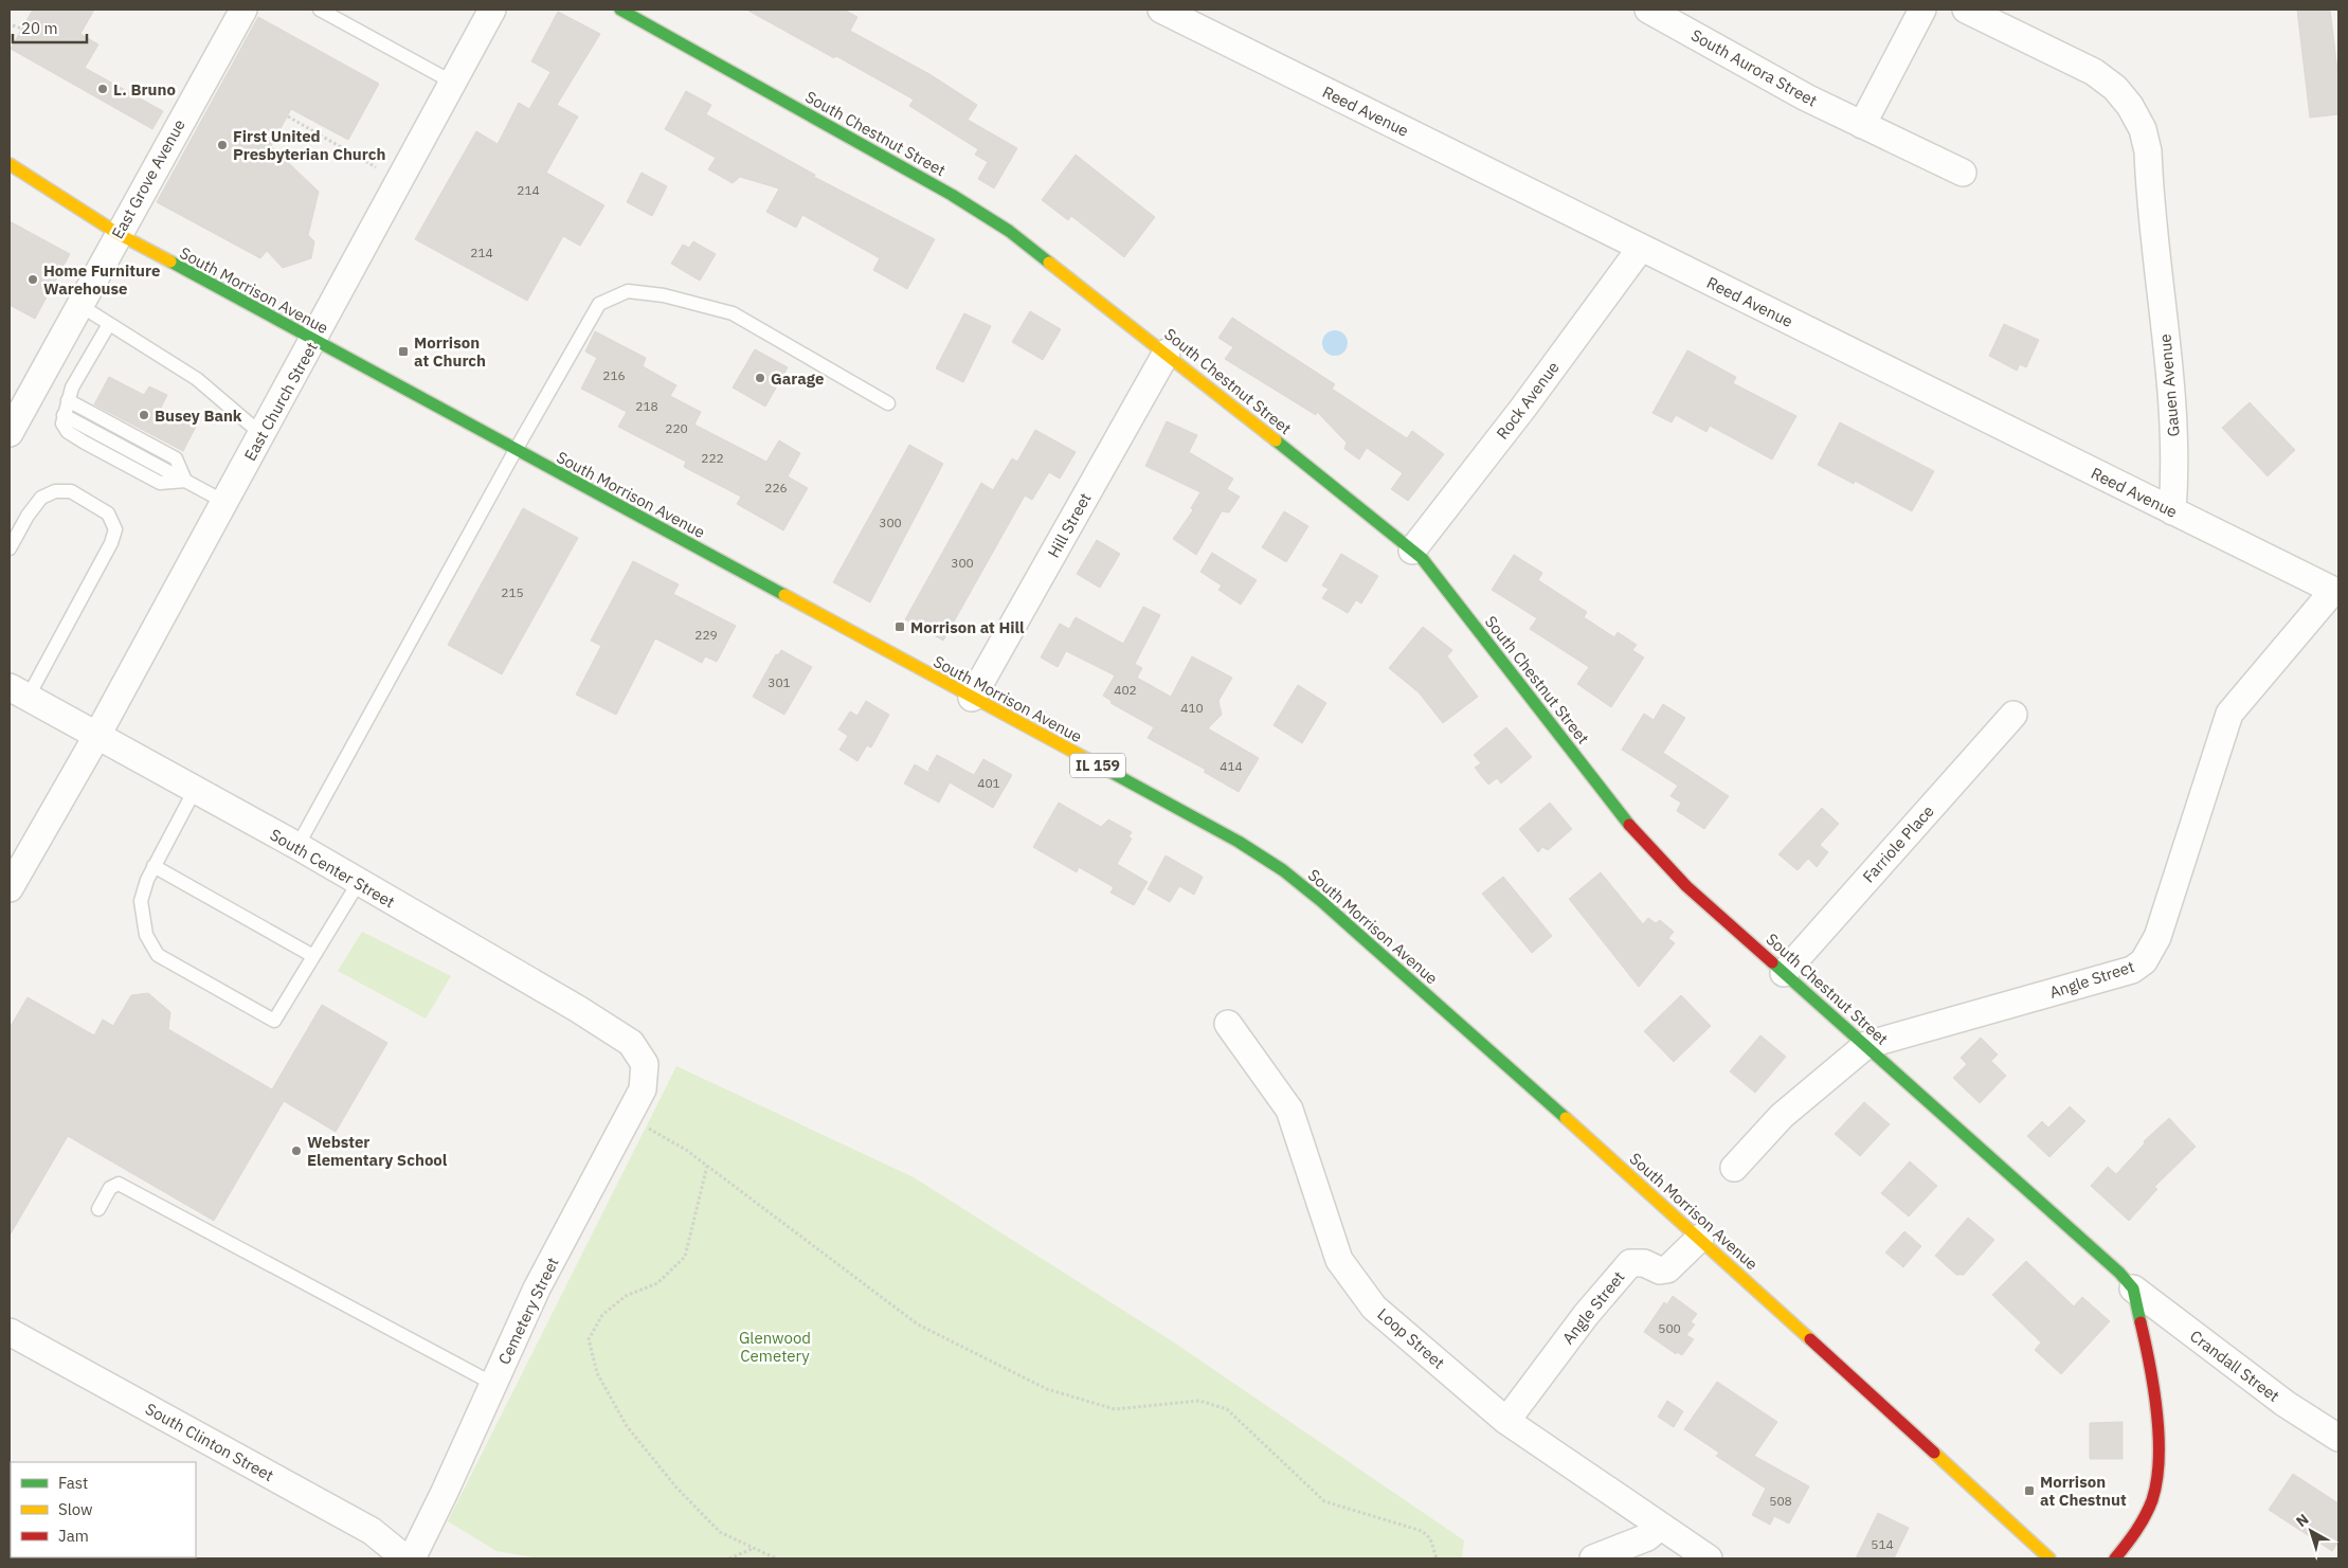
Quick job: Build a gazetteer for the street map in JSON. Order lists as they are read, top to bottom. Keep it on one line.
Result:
{"streets":{"main road":["South Chestnut Street","South Morrison Avenue","IL 159"],"street":["South Aurora Street","Reed Avenue","East Grove Avenue","Gauen Avenue","Rock Avenue","East Church Street","Hill Street","Farriole Place","South Center Street","Angle Street","Cemetery Street","Loop Street","Crandall Street","South Clinton Street"]},"crossings":[["Reed Avenue","Gauen Avenue"],["Reed Avenue","Rock Avenue"],["Reed Avenue","Angle Street"],["South Chestnut Street","Rock Avenue"],["South Chestnut Street","Hill Street"],["South Chestnut Street","Farriole Place"],["South Chestnut Street","Angle Street"],["South Chestnut Street","Crandall Street"],["East Grove Avenue","South Morrison Avenue"],["South Morrison Avenue","East Church Street"],["South Morrison Avenue","Hill Street"],["South Morrison Avenue","Angle Street"],["East Church Street","South Center Street"],["South Center Street","Cemetery Street"],["Angle Street","Loop Street"]],"parks":["Glenwood Cemetery"],"places":{"other":["L. Bruno","First United Presbyterian Church","Home Furniture Warehouse","Garage","Busey Bank","Webster Elementary School"],"transit":["Morrison at Church","Morrison at Hill","Morrison at Chestnut"]},"house_numbers":["214","214","216","218","220","222","226","300","300","215","229","301","402","410","414","401","500","508","514"],"legend":["Fast","Slow","Jam"],"scale_bar":"20 m","north":"top left"}
